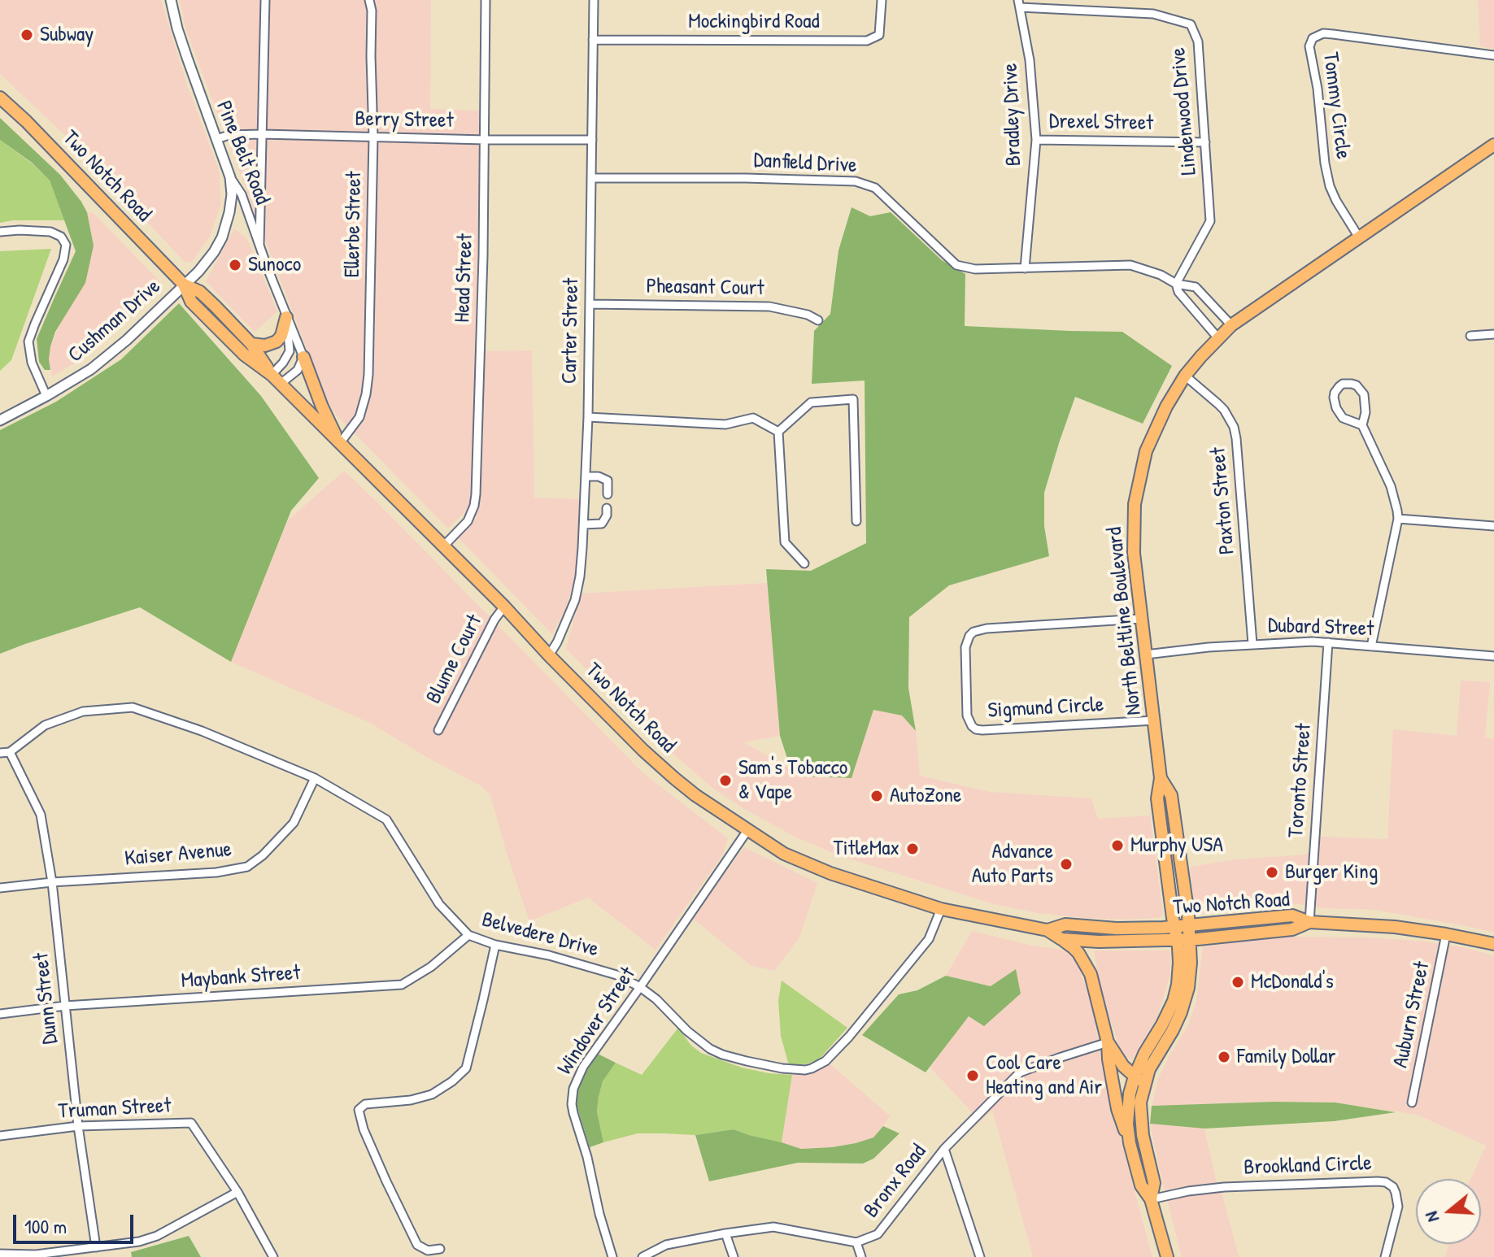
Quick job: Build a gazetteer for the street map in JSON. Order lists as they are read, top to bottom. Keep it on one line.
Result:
{"streets":{"main road":["Two Notch Road","North Beltline Boulevard"],"street":["Mockingbird Road","Tommy Circle","Lindenwood Drive","Bradley Drive","Berry Street","Drexel Street","Pine Belt Road","Danfield Drive","Ellerbe Street","Head Street","Pheasant Court","Cushman Drive","Carter Street","Paxton Street","Dubard Street","Blume Court","Sigmund Circle","Toronto Street","Kaiser Avenue","Belvedere Drive","Maybank Street","Dunn Street","Auburn Street","Windover Street","Truman Street","Brookland Circle","Bronx Road"]},"crossings":[["Mockingbird Road","Carter Street"],["Tommy Circle","North Beltline Boulevard"],["Lindenwood Drive","Bradley Drive"],["Lindenwood Drive","Drexel Street"],["Lindenwood Drive","Danfield Drive"],["Bradley Drive","Drexel Street"],["Bradley Drive","Danfield Drive"],["Berry Street","Pine Belt Road"],["Berry Street","Ellerbe Street"],["Berry Street","Head Street"],["Berry Street","Carter Street"],["Pine Belt Road","Two Notch Road"],["Pine Belt Road","Cushman Drive"],["Danfield Drive","Carter Street"],["Danfield Drive","North Beltline Boulevard"],["Two Notch Road","Ellerbe Street"],["Two Notch Road","Head Street"],["Two Notch Road","Cushman Drive"],["Two Notch Road","Carter Street"],["Two Notch Road","North Beltline Boulevard"],["Two Notch Road","Blume Court"],["Two Notch Road","Toronto Street"],["Two Notch Road","Belvedere Drive"],["Two Notch Road","Auburn Street"],["Two Notch Road","Windover Street"],["Pheasant Court","Carter Street"],["Paxton Street","North Beltline Boulevard"],["Paxton Street","Dubard Street"],["North Beltline Boulevard","Dubard Street"],["North Beltline Boulevard","Sigmund Circle"],["Dubard Street","Toronto Street"],["Kaiser Avenue","Belvedere Drive"],["Kaiser Avenue","Dunn Street"],["Belvedere Drive","Maybank Street"],["Belvedere Drive","Dunn Street"],["Belvedere Drive","Windover Street"],["Maybank Street","Dunn Street"],["Dunn Street","Truman Street"]],"places":["Subway","Sunoco","Sam's Tobacco & Vape","AutoZone","Murphy USA","TitleMax","Advance Auto Parts","Burger King","McDonald's","Family Dollar","Cool Care Heating and Air"],"scale_bar":"100 m","north":"left"}
